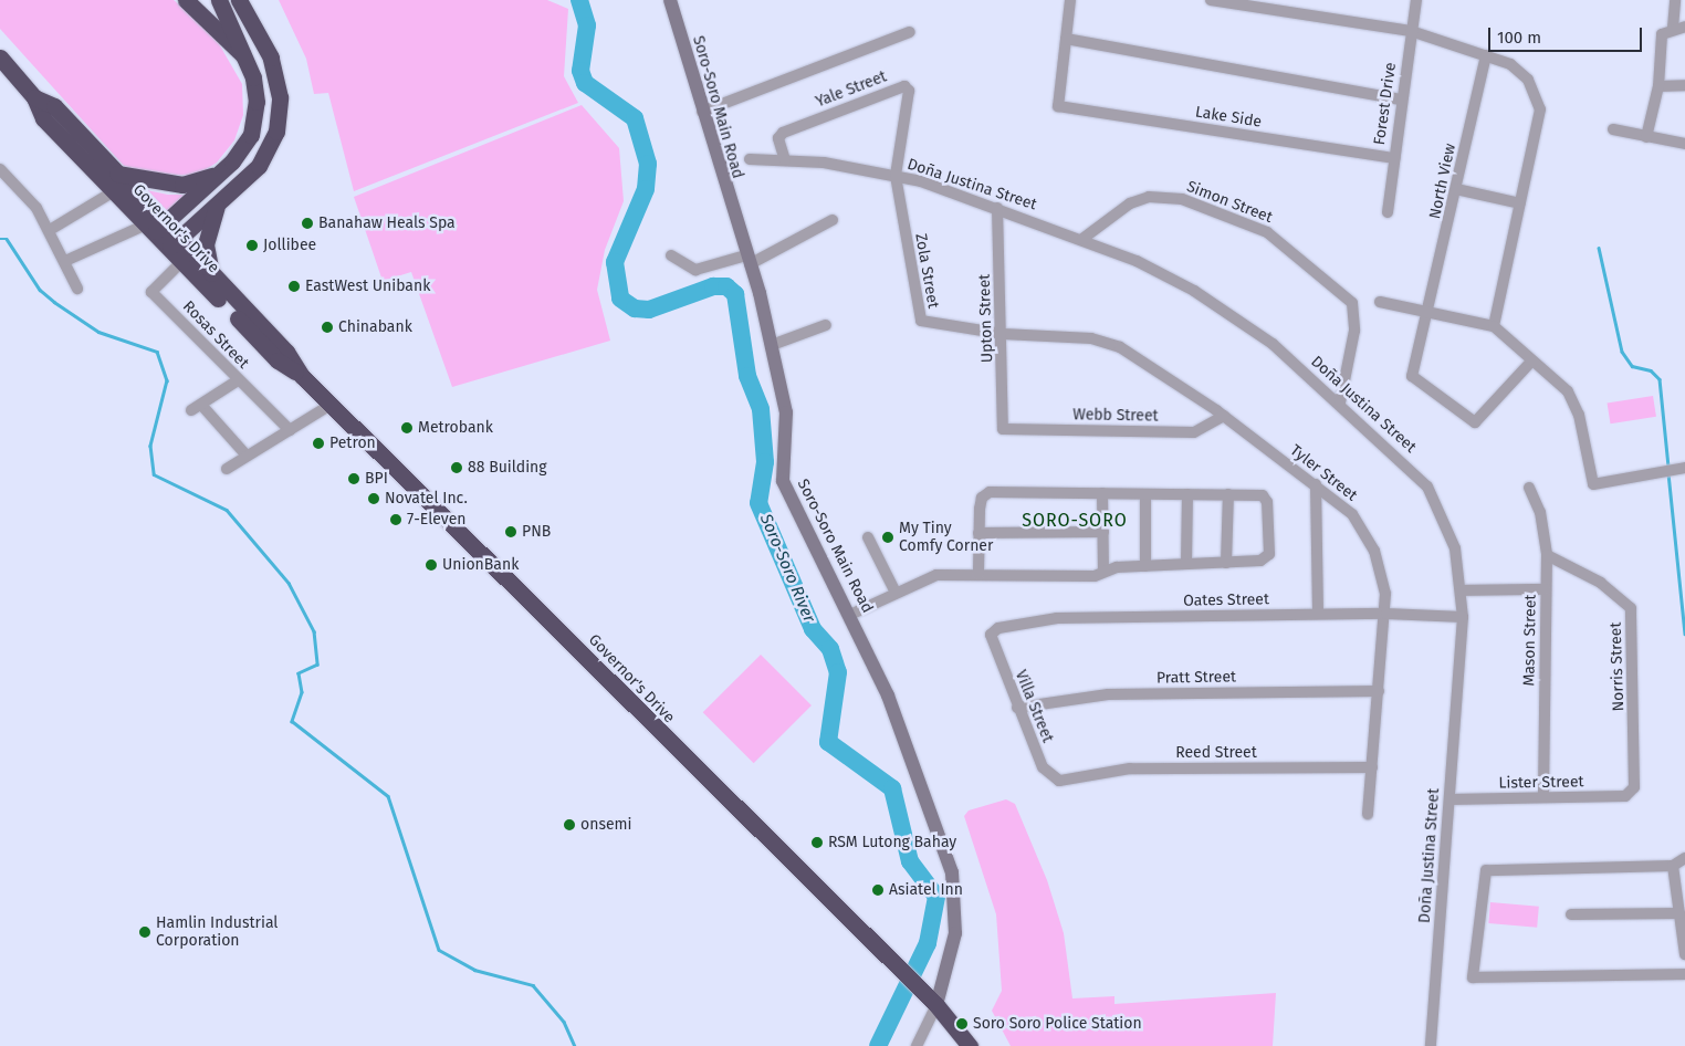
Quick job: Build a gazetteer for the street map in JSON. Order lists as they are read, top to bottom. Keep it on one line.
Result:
{"streets":{"highway":["Governor's Drive"],"street":["Yale Street","Forest Drive","Soro-Soro Main Road","Lake Side","North View","Doña Justina Street","Simon Street","Zola Street","Upton Street","Rosas Street","Webb Street","Tyler Street","Oates Street","Mason Street","Norris Street","Pratt Street","Villa Street","Reed Street","Lister Street"]},"crossings":[["Yale Street","Doña Justina Street"],["Yale Street","Zola Street"],["Forest Drive","Lake Side"],["Soro-Soro Main Road","Governor's Drive"],["Doña Justina Street","Simon Street"],["Doña Justina Street","Zola Street"],["Doña Justina Street","Upton Street"],["Doña Justina Street","Oates Street"],["Doña Justina Street","Lister Street"],["Governor's Drive","Rosas Street"],["Zola Street","Upton Street"],["Zola Street","Tyler Street"],["Upton Street","Webb Street"],["Upton Street","Tyler Street"],["Webb Street","Tyler Street"],["Tyler Street","Oates Street"],["Tyler Street","Pratt Street"],["Tyler Street","Reed Street"],["Oates Street","Villa Street"],["Mason Street","Norris Street"],["Mason Street","Lister Street"],["Norris Street","Lister Street"],["Pratt Street","Villa Street"],["Villa Street","Reed Street"]],"districts":["SORO-SORO"],"water":["Soro-Soro River"],"places":["Banahaw Heals Spa","Jollibee","EastWest Unibank","Chinabank","Metrobank","Petron","88 Building","BPI","Novatel Inc.","7-Eleven","PNB","My Tiny Comfy Corner","UnionBank","onsemi","RSM Lutong Bahay","Asiatel Inn","Hamlin Industrial Corporation","Soro Soro Police Station"],"scale_bar":"100 m"}
